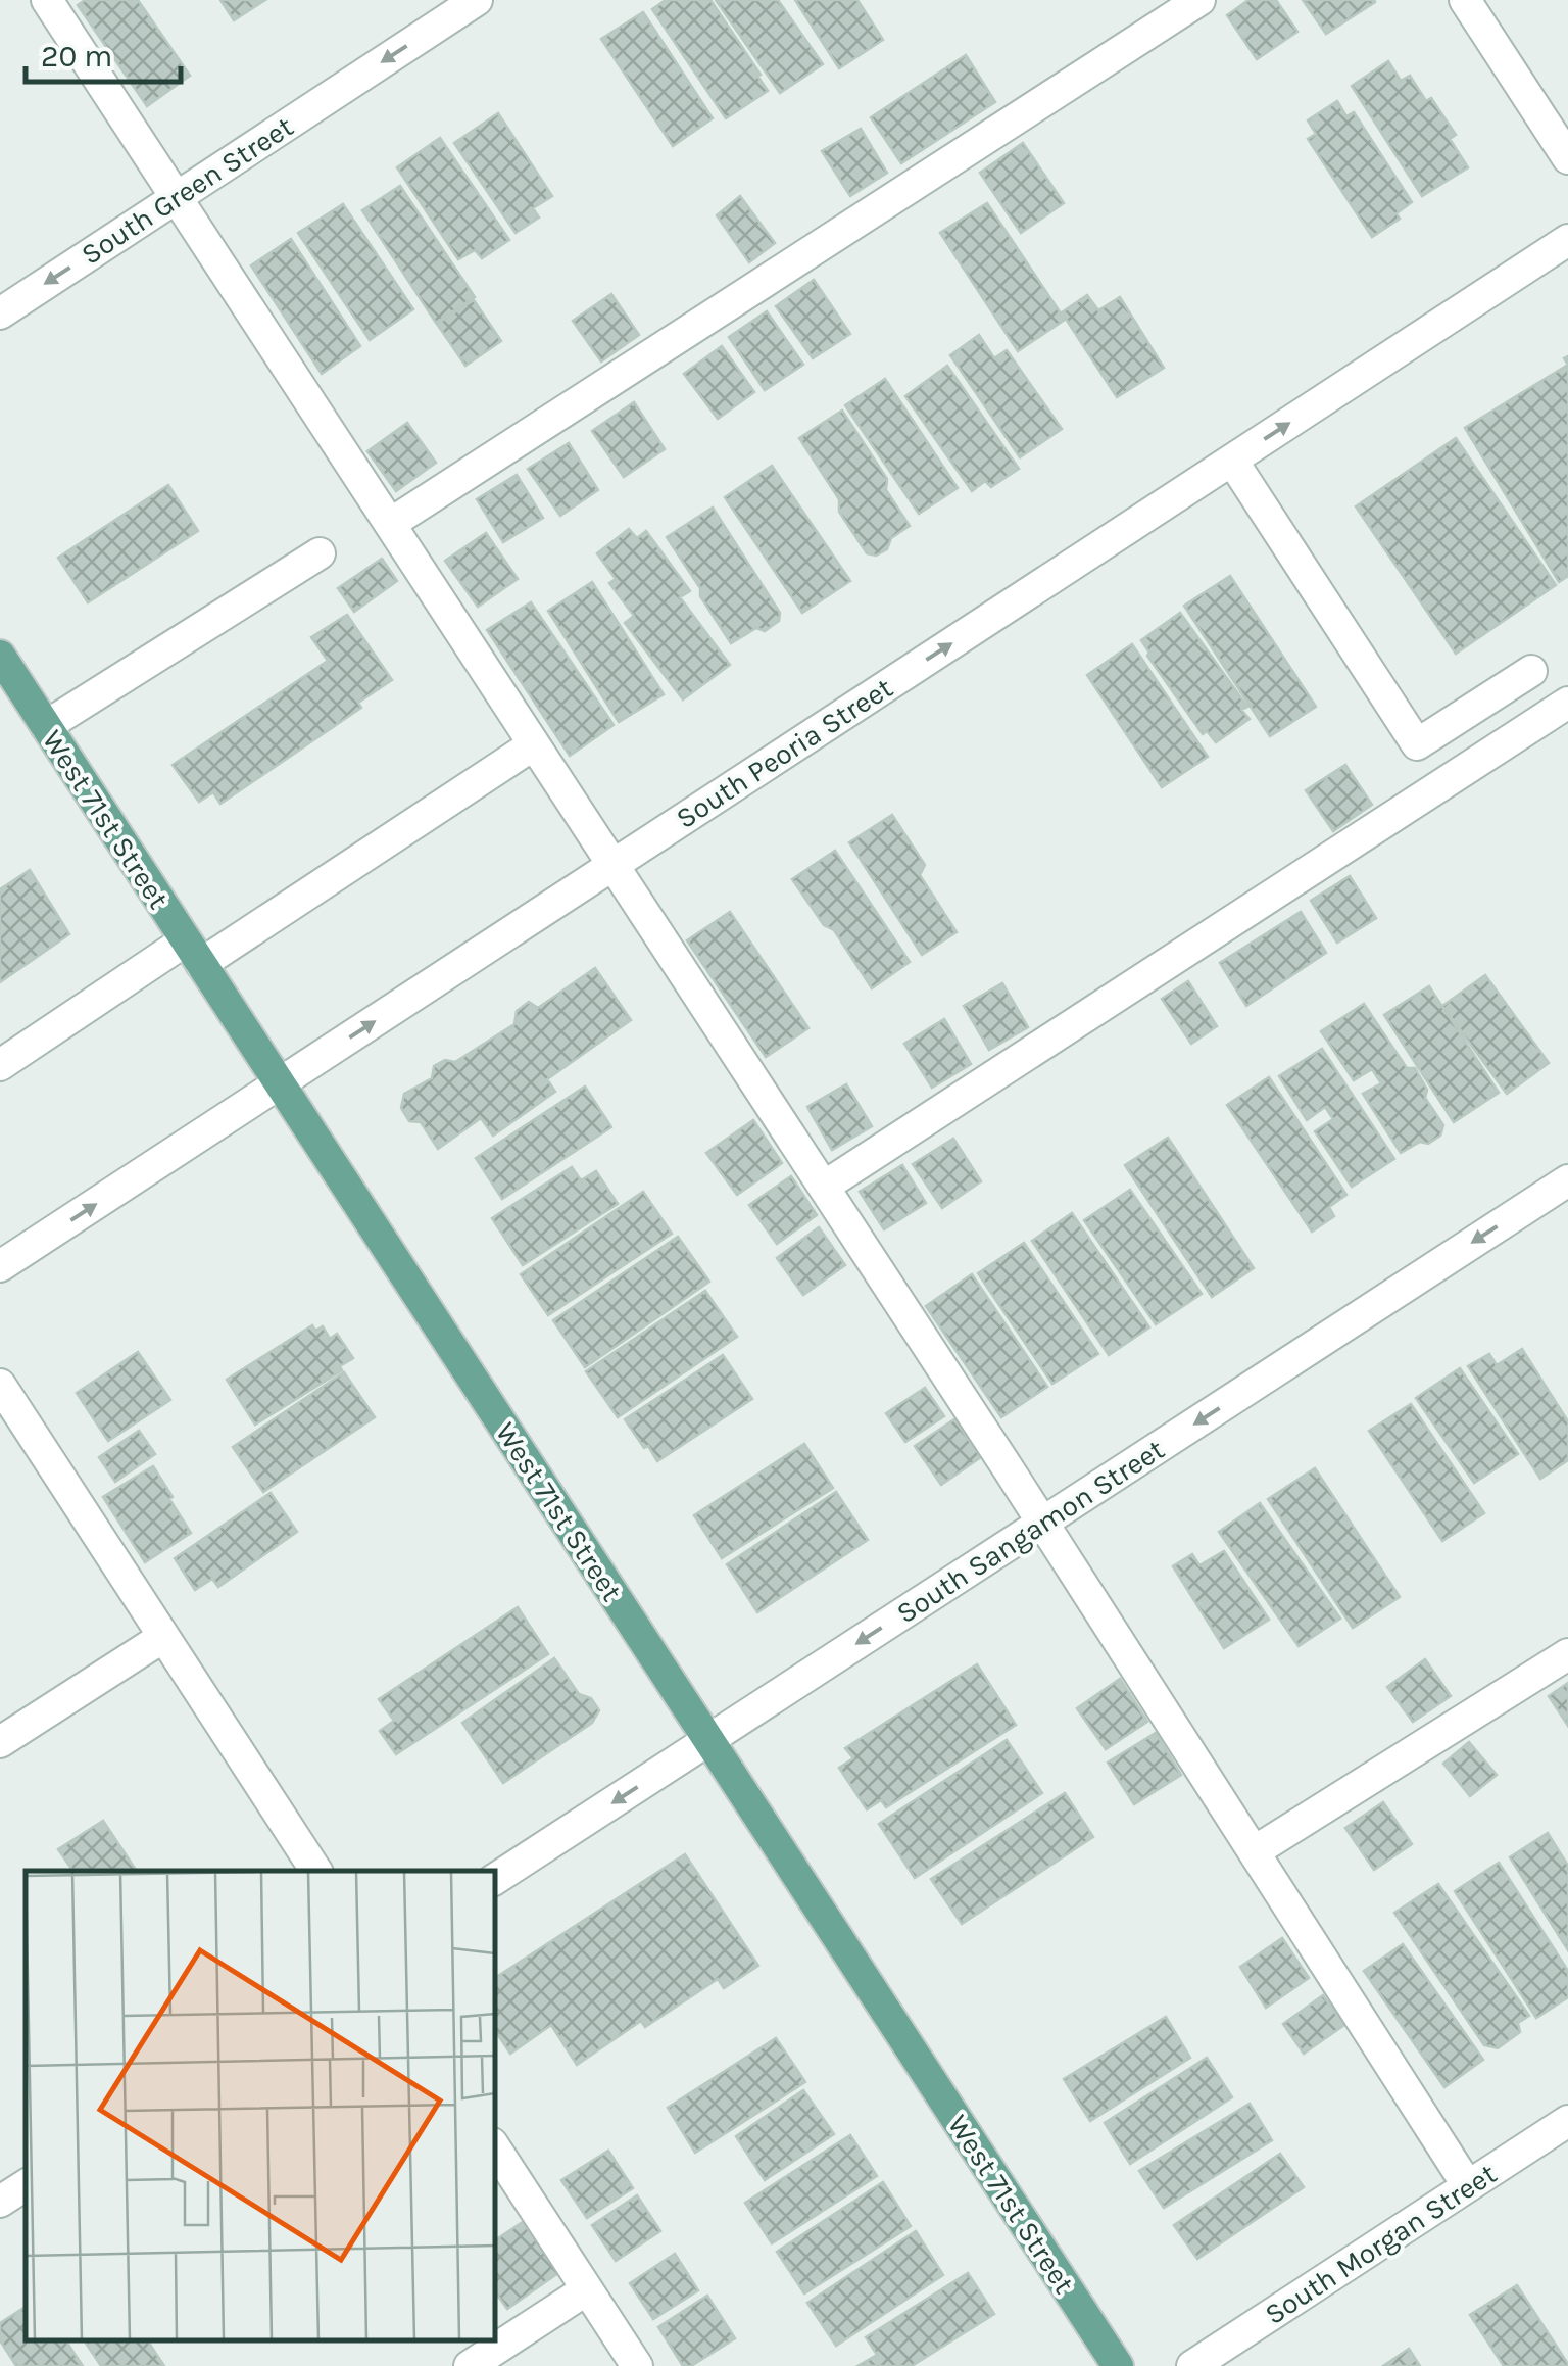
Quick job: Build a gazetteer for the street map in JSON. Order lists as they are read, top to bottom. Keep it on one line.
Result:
{"streets":{"main road":["West 71st Street"],"street":["South Green Street","South Peoria Street","South Sangamon Street","South Morgan Street"]},"crossings":[["South Peoria Street","West 71st Street"],["West 71st Street","South Sangamon Street"]],"one_way":["South Green Street","South Sangamon Street"],"scale_bar":"20 m"}
